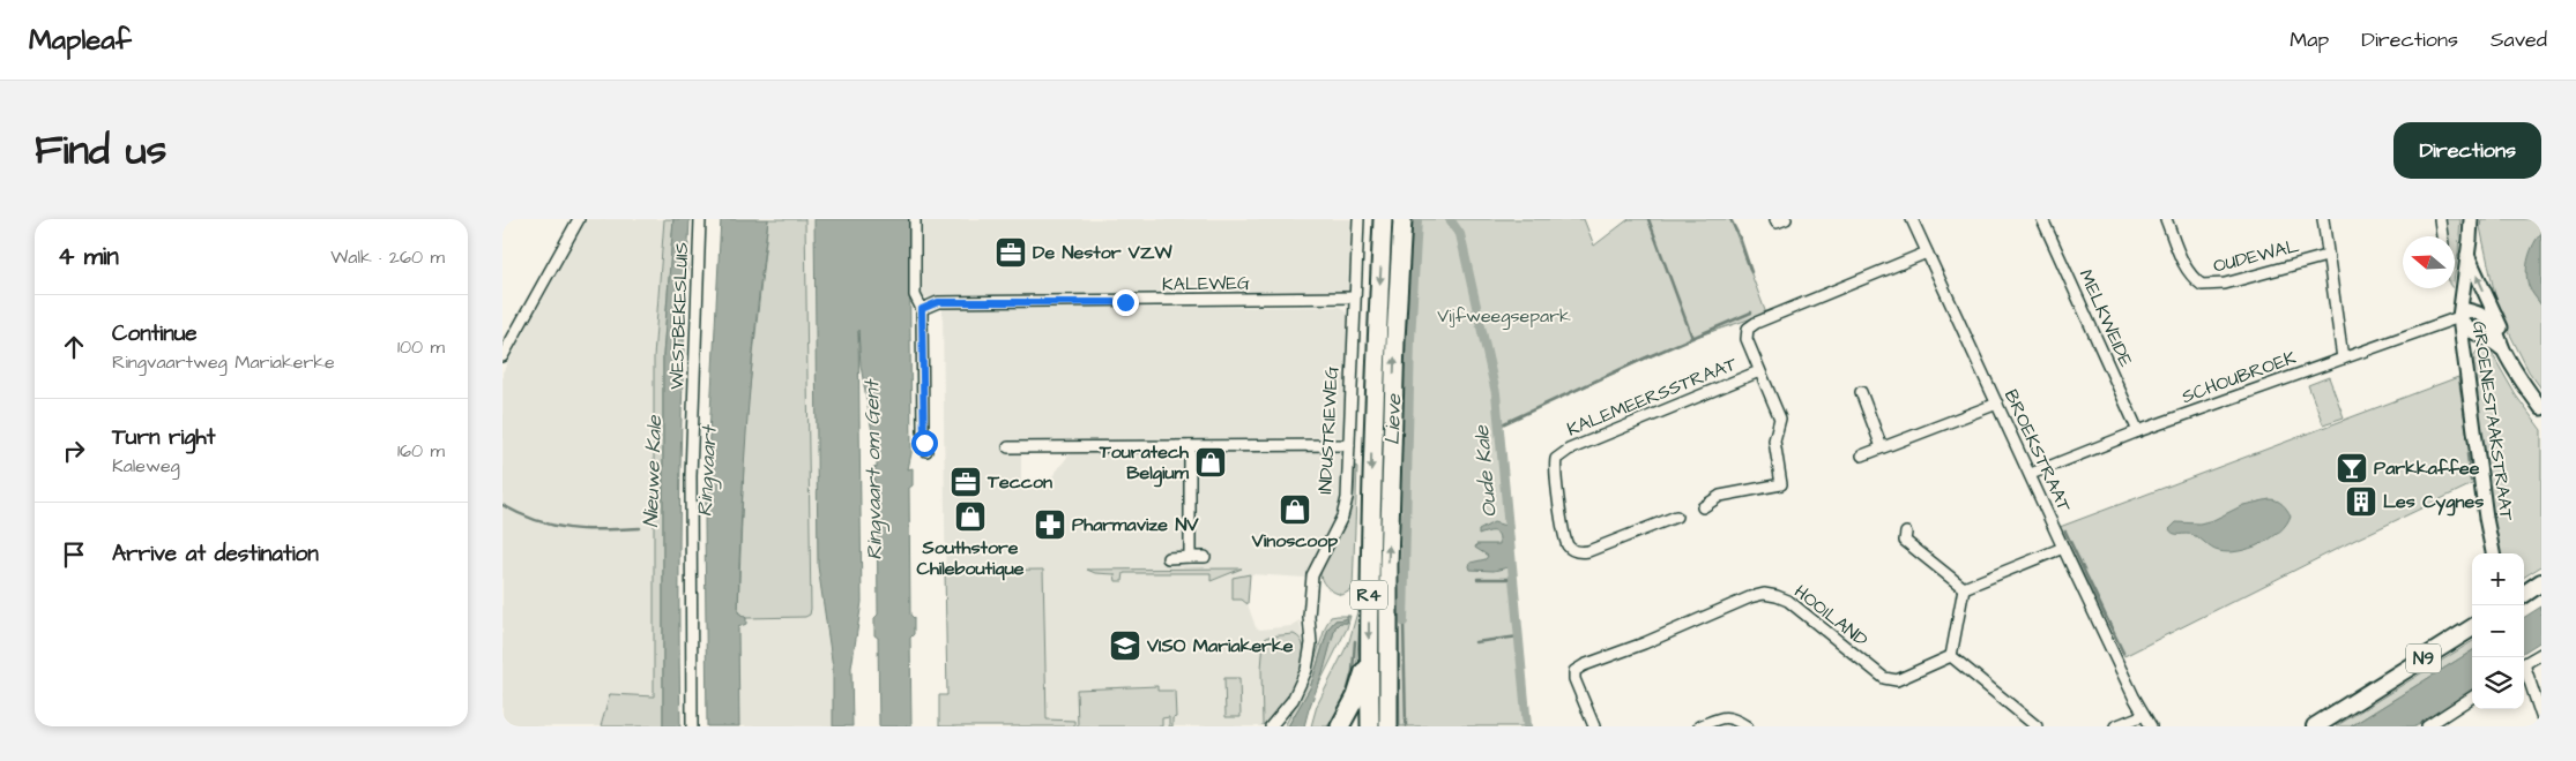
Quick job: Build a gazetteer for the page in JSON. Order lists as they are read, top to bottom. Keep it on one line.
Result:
{"streets":{"highway":["R4"],"main road":["N9"],"street":["OUDEWAL","KALEWEG","WESTBEKESLUIS","MELKWEIDE","SCHOUBROEK","KALEMEERSSTRAAT","GROENESTAAKSTRAAT","INDUSTRIEWEG","BROEKSTRAAT","HOOILAND"]},"crossings":[["KALEWEG","INDUSTRIEWEG"],["MELKWEIDE","SCHOUBROEK"],["SCHOUBROEK","GROENESTAAKSTRAAT"],["SCHOUBROEK","BROEKSTRAAT"]],"water":["Lieve","Ringvaart om Gent","Nieuwe Kale","Ringvaart","Oude Kale"],"parks":["Vijfweegsepark"],"places":{"office":["De Nestor VZW","Teccon"],"shop":["Touratech Belgium","Vinoscoop","Southstore Chileboutique"],"bar":["Parkkaffee"],"building":["Les Cygnes"],"pharmacy":["Pharmavize NV"],"school or university":["VISO Mariakerke"]},"north":"left","page":{"header":"Mapleaf","nav":["Map","Directions","Saved"],"title":"Find us","buttons":"Directions","heading":["4 min","Walk · 260 m"],"list":[["Continue","Ringvaartweg Mariakerke","100 m"],["Turn right","Kaleweg","160 m"],"Arrive at destination"],"map_buttons":["+","−"]}}
